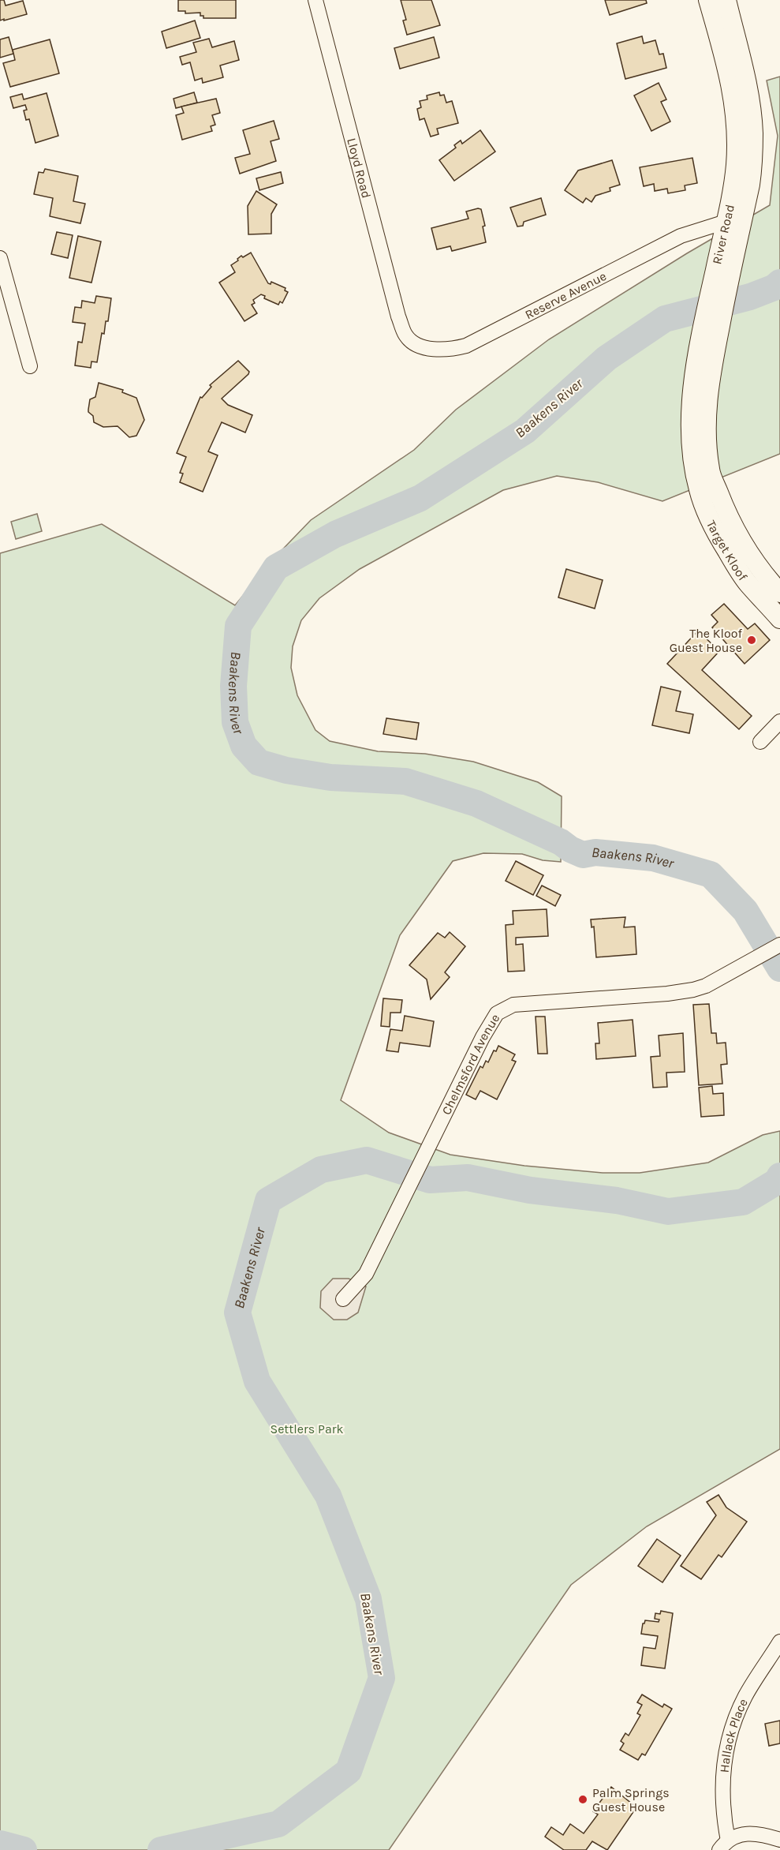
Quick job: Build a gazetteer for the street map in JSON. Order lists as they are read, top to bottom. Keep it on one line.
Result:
{"streets":{"main road":["River Road","Target Kloof"],"street":["Lloyd Road","Reserve Avenue","Chelmsford Avenue","Hallack Place"]},"crossings":[["Lloyd Road","Reserve Avenue"],["River Road","Reserve Avenue"],["River Road","Target Kloof"]],"water":["Baakens River"],"parks":["Settlers Park"],"places":["The Kloof Guest House","Palm Springs Guest House"]}
